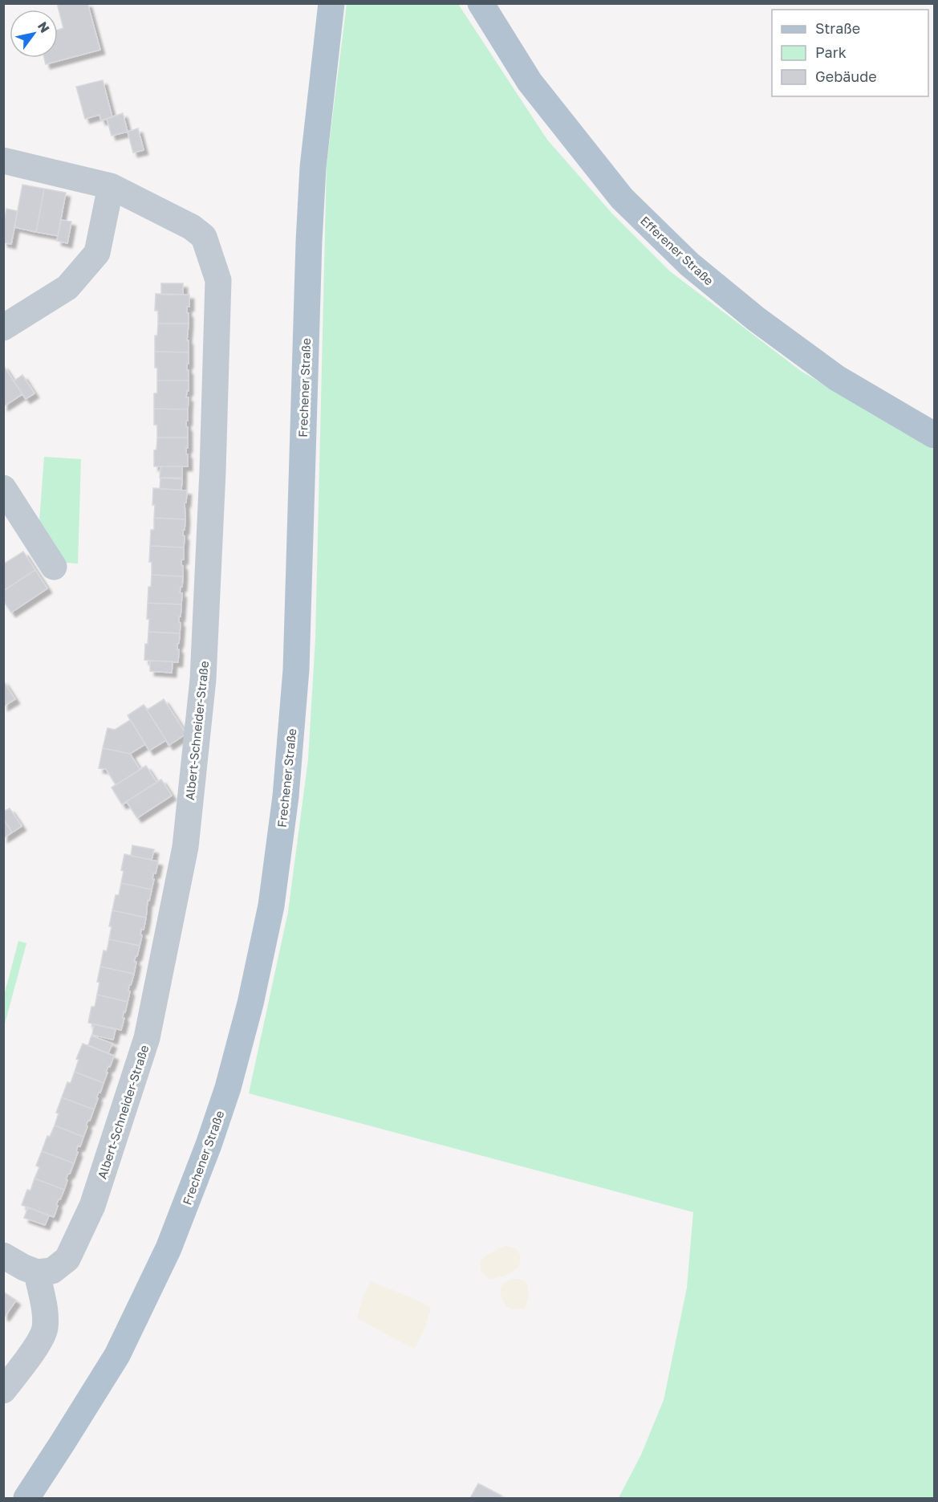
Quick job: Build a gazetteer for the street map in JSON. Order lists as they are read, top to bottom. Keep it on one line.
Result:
{"streets":{"main road":["Efferener Straße","Frechener Straße"],"street":["Albert-Schneider-Straße"]},"legend":["Straße","Park","Gebäude"],"north":"top right"}
